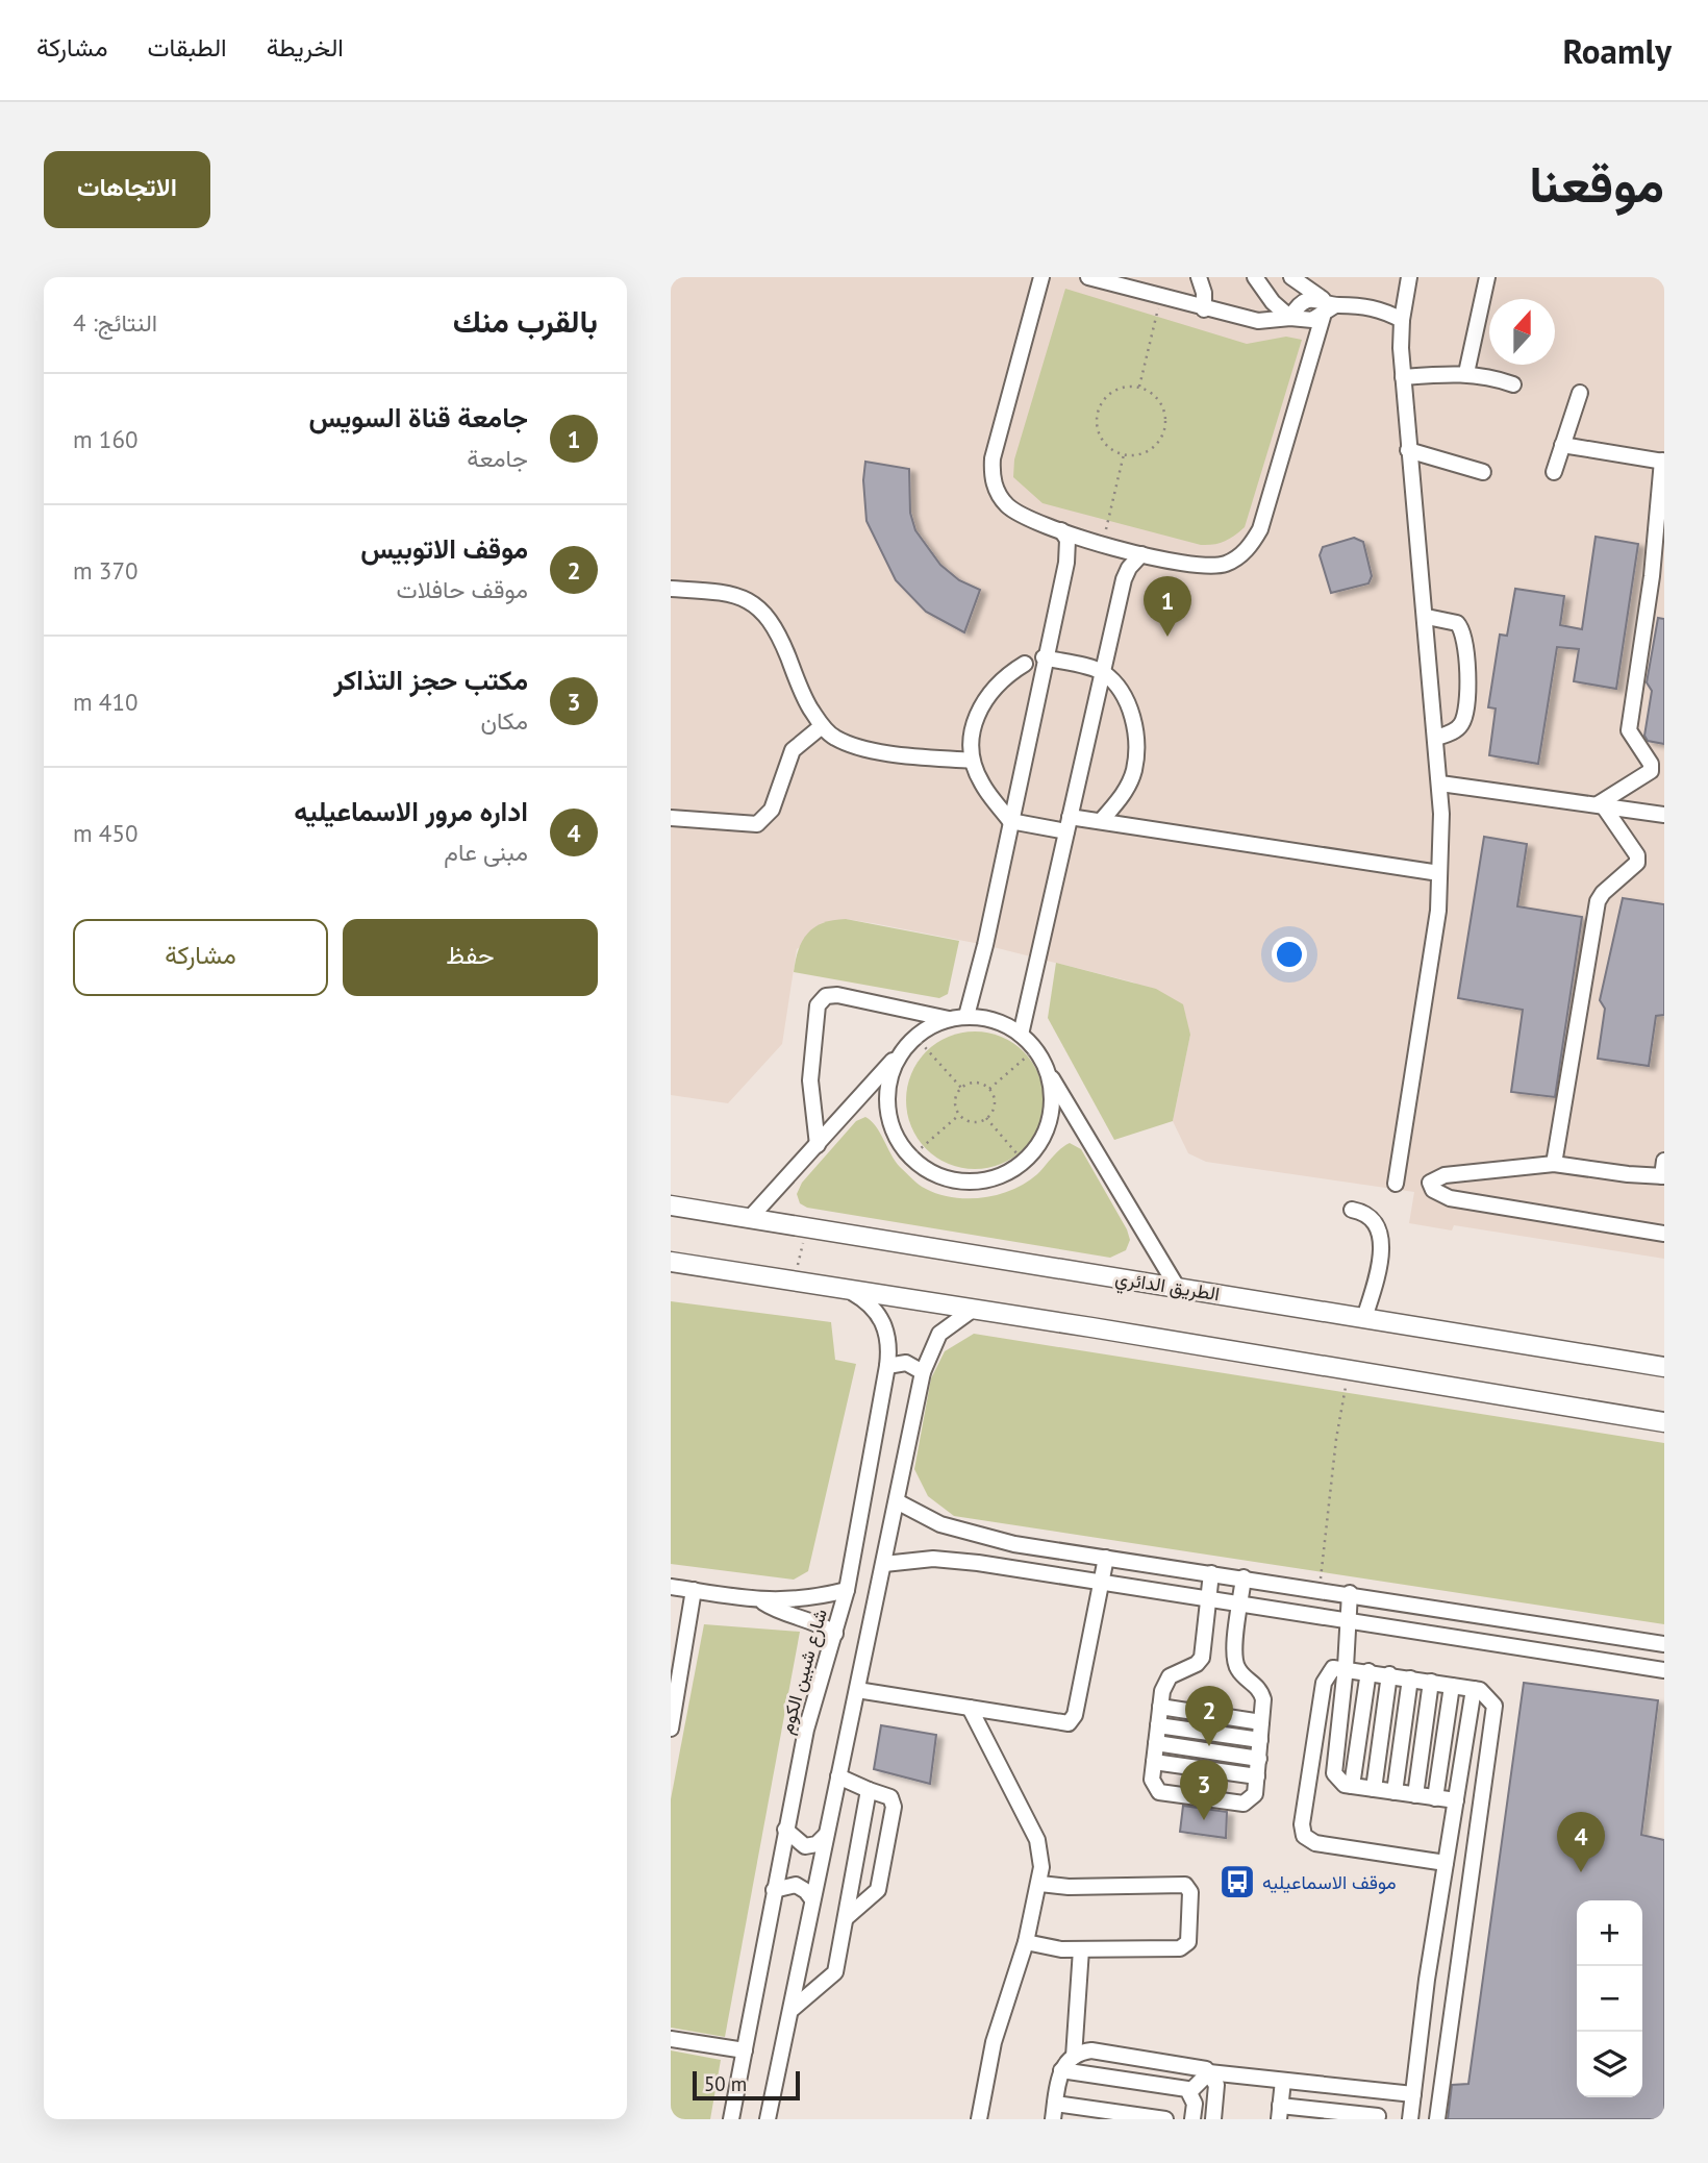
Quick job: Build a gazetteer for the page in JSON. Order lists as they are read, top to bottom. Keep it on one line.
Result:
{"streets":{"main road":["الطريق الدائري"],"street":["شارع شبين الكوم"]},"places":{"bus stop":["موقف الاسماعيليه"]},"scale_bar":"50 m","north":"top","page":{"header":"Roamly","nav":["الخريطة","الطبقات","مشاركة"],"title":"موقعنا","buttons":["الاتجاهات",["حفظ","مشاركة"]],"heading":["بالقرب منك","النتائج: 4"],"list":[{"mark":"1","name":"جامعة قناة السويس","note":"جامعة","value":"160 m"},{"mark":"2","name":"موقف الاتوبيس","note":"موقف حافلات","value":"370 m"},{"mark":"3","name":"مكتب حجز التذاكر","note":"مكان","value":"410 m"},{"mark":"4","name":"اداره مرور الاسماعيليه","note":"مبنى عام","value":"450 m"}],"pins":["1","2","3","4"],"map_buttons":["+","−"],"scale":"50 m"}}
